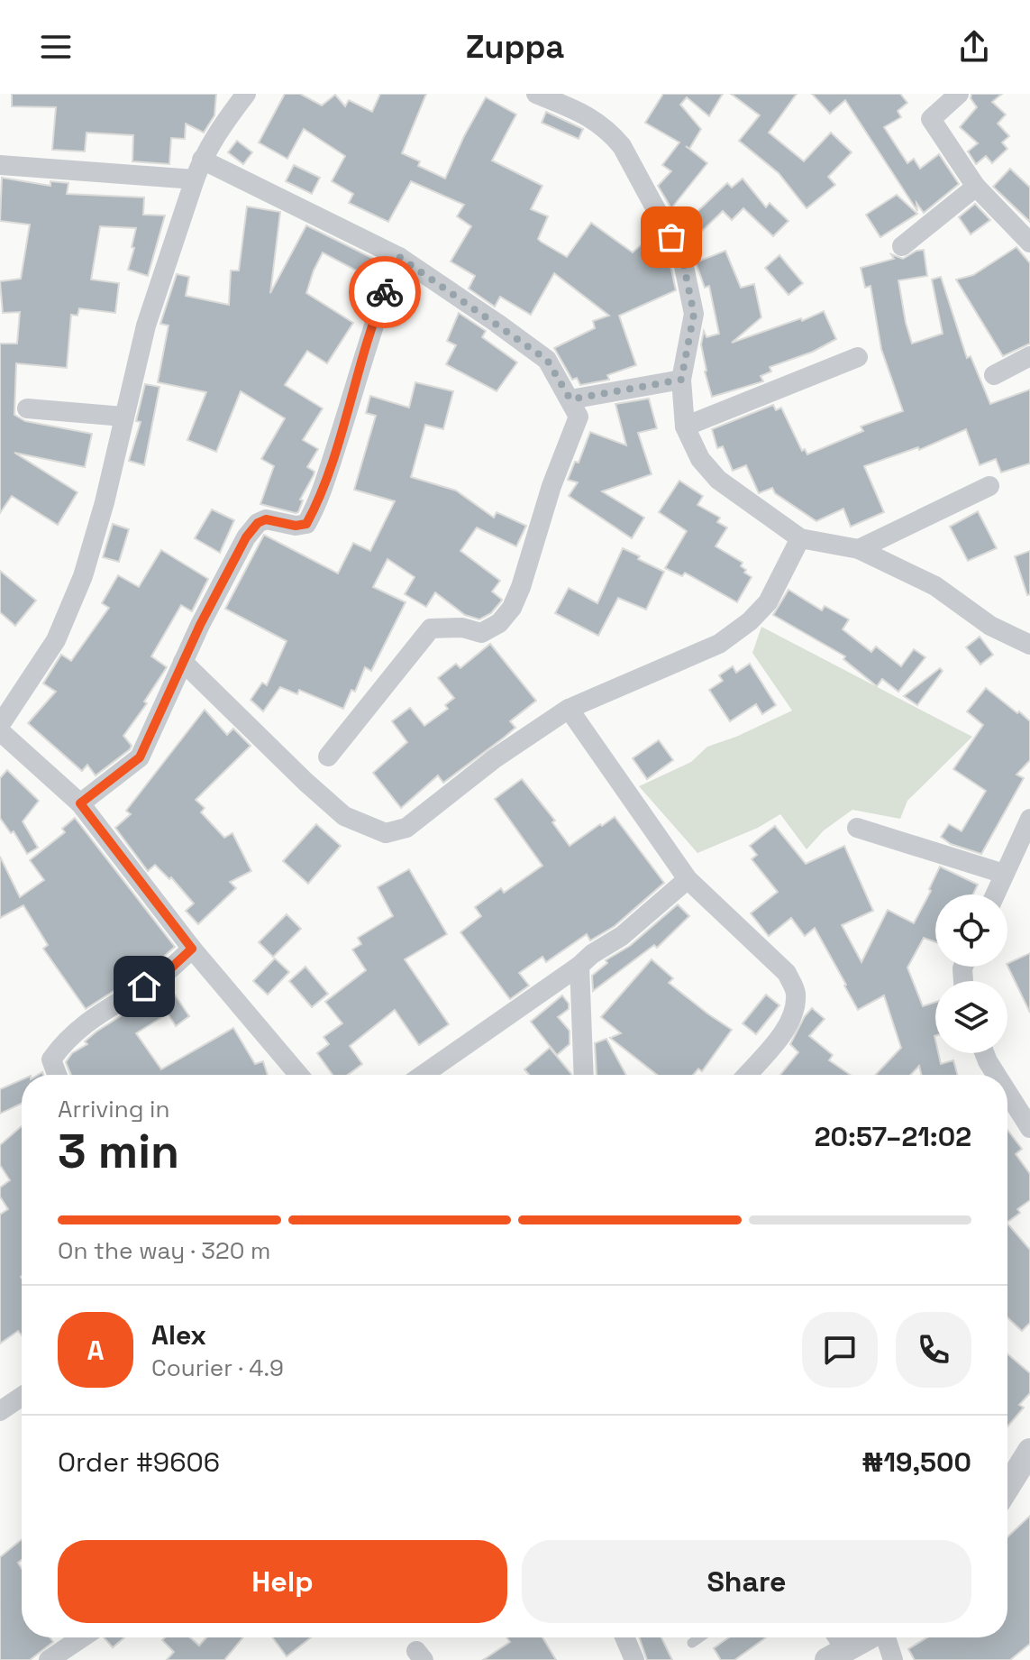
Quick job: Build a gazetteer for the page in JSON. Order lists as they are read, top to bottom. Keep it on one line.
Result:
{"page":{"header":"Zuppa","heading":["3 min","Arriving in","20:57–21:02"],"panel":["Alex","Courier · 4.9","Order #9606","₦19,500"],"bar":"On the way · 320 m","round":"A","buttons":["Help","Share"]}}
